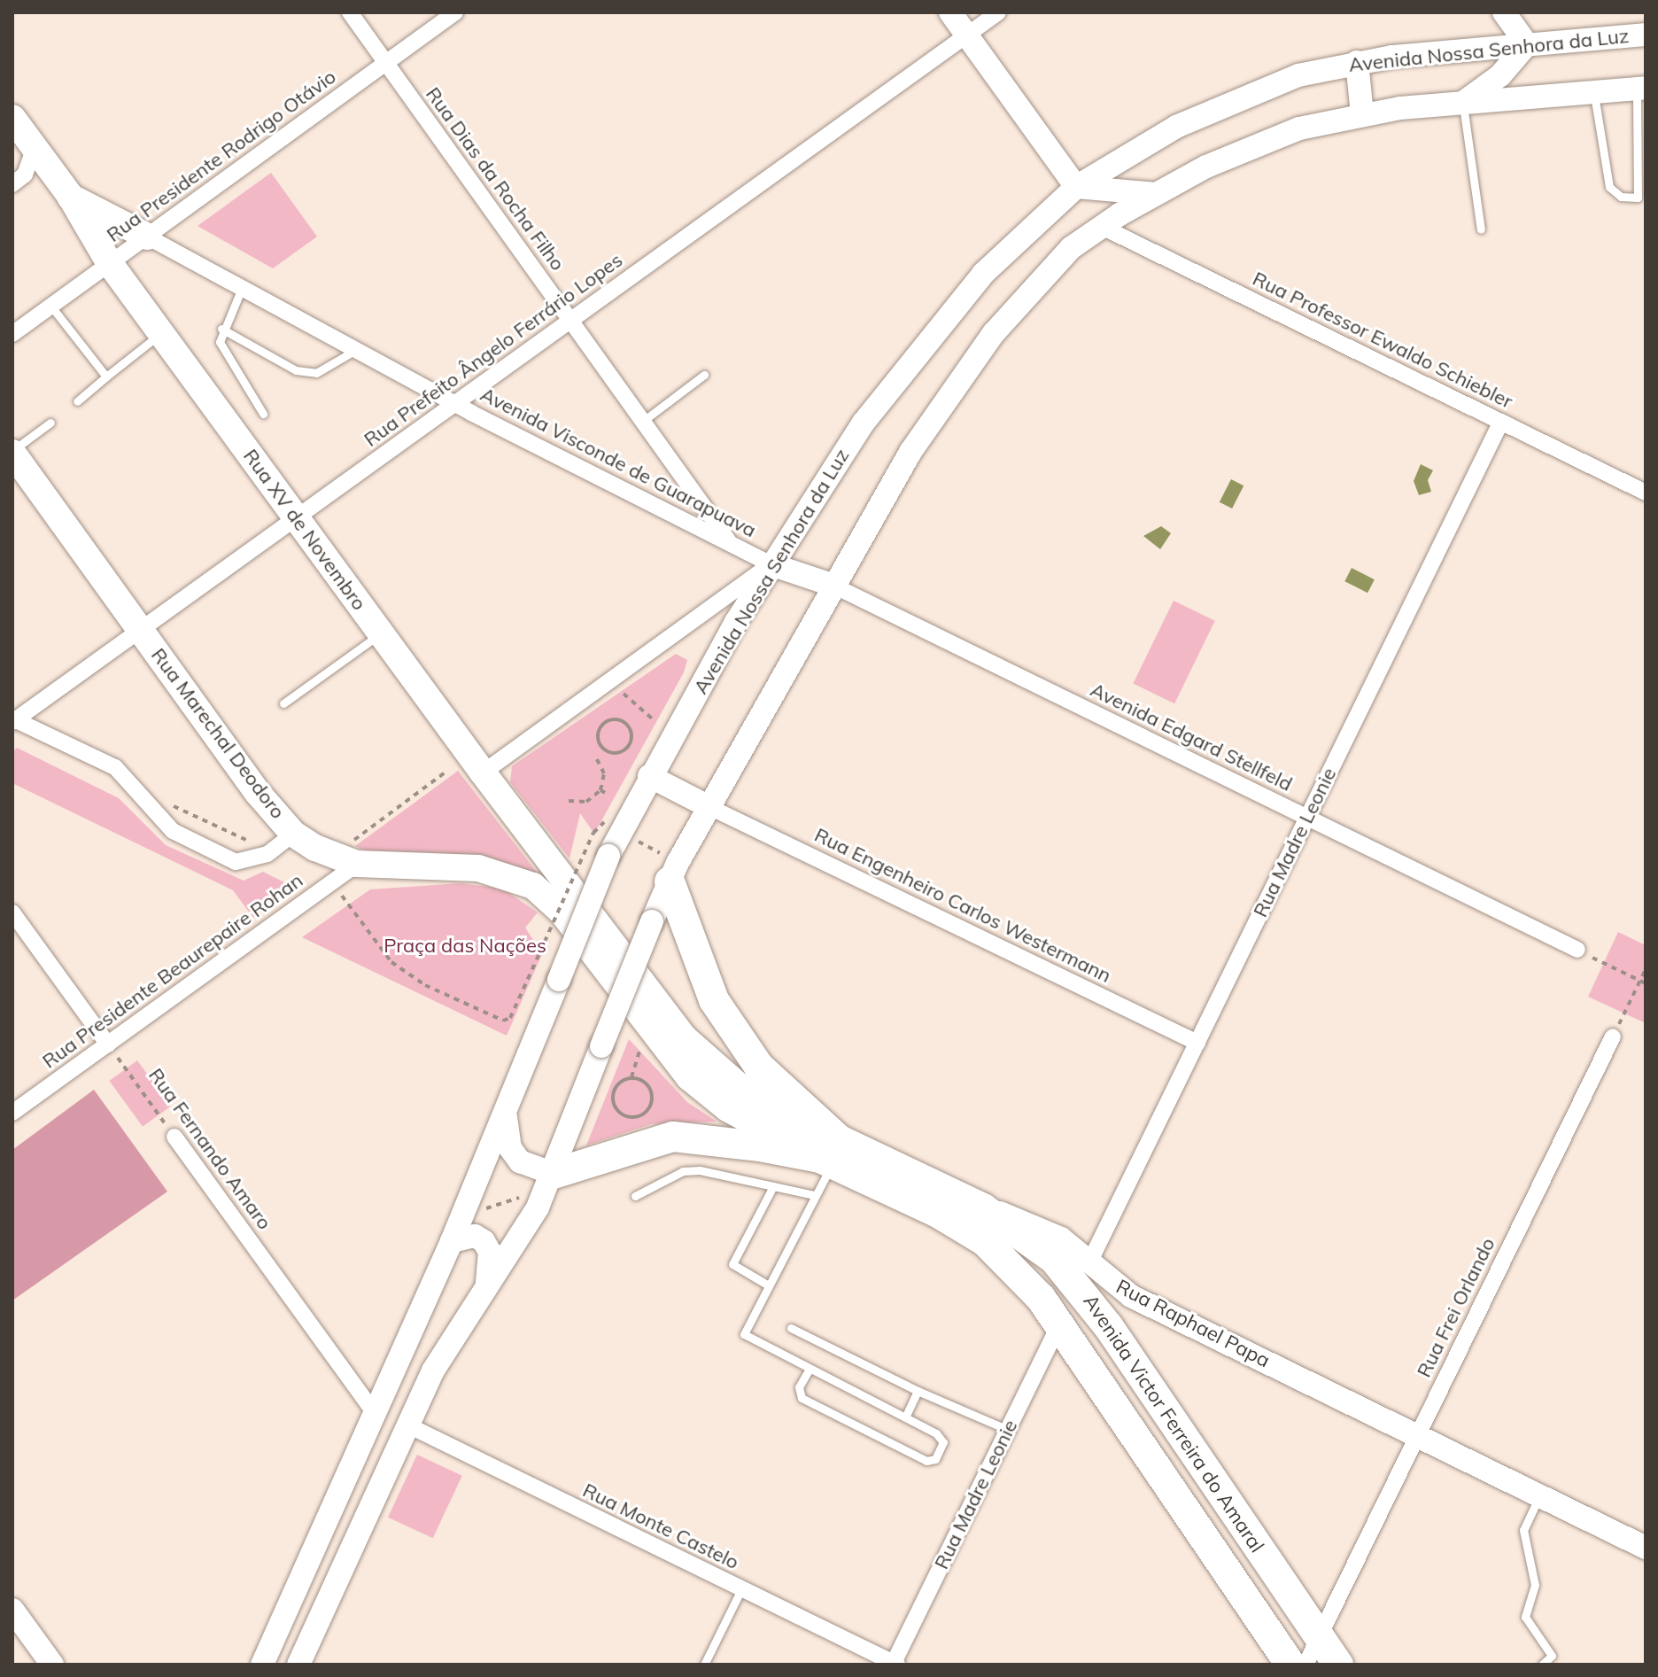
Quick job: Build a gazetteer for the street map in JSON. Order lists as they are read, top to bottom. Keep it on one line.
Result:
{"streets":{"highway":["Rua Raphael Papa","Avenida Victor Ferreira do Amaral"],"main road":["Avenida Nossa Senhora da Luz","Rua XV de Novembro","Rua Marechal Deodoro"],"street":["Rua Presidente Rodrigo Otávio","Rua Dias da Rocha Filho","Rua Professor Ewaldo Schiebler","Rua Prefeito Ângelo Ferrário Lopes","Avenida Visconde de Guarapuava","Avenida Edgard Stellfeld","Rua Madre Leonie","Rua Engenheiro Carlos Westermann","Rua Presidente Beaurepaire Rohan","Rua Fernando Amaro","Rua Frei Orlando","Rua Monte Castelo"]},"crossings":[["Avenida Nossa Senhora da Luz","Avenida Visconde de Guarapuava"],["Avenida Nossa Senhora da Luz","Rua Fernando Amaro"],["Rua Presidente Rodrigo Otávio","Rua Dias da Rocha Filho"],["Rua Presidente Rodrigo Otávio","Avenida Visconde de Guarapuava"],["Rua Presidente Rodrigo Otávio","Rua XV de Novembro"],["Rua Dias da Rocha Filho","Rua Prefeito Ângelo Ferrário Lopes"],["Rua Dias da Rocha Filho","Avenida Visconde de Guarapuava"],["Rua Professor Ewaldo Schiebler","Rua Madre Leonie"],["Rua Prefeito Ângelo Ferrário Lopes","Avenida Visconde de Guarapuava"],["Rua Prefeito Ângelo Ferrário Lopes","Rua XV de Novembro"],["Rua Prefeito Ângelo Ferrário Lopes","Rua Marechal Deodoro"],["Rua XV de Novembro","Rua Raphael Papa"],["Rua Marechal Deodoro","Rua Presidente Beaurepaire Rohan"],["Rua Marechal Deodoro","Rua Raphael Papa"],["Avenida Edgard Stellfeld","Rua Madre Leonie"],["Rua Madre Leonie","Rua Engenheiro Carlos Westermann"],["Rua Madre Leonie","Rua Raphael Papa"],["Rua Madre Leonie","Avenida Victor Ferreira do Amaral"],["Rua Madre Leonie","Rua Monte Castelo"],["Rua Presidente Beaurepaire Rohan","Rua Fernando Amaro"],["Rua Frei Orlando","Rua Raphael Papa"],["Rua Frei Orlando","Avenida Victor Ferreira do Amaral"],["Rua Raphael Papa","Avenida Victor Ferreira do Amaral"]],"parks":["Praça das Nações"]}
